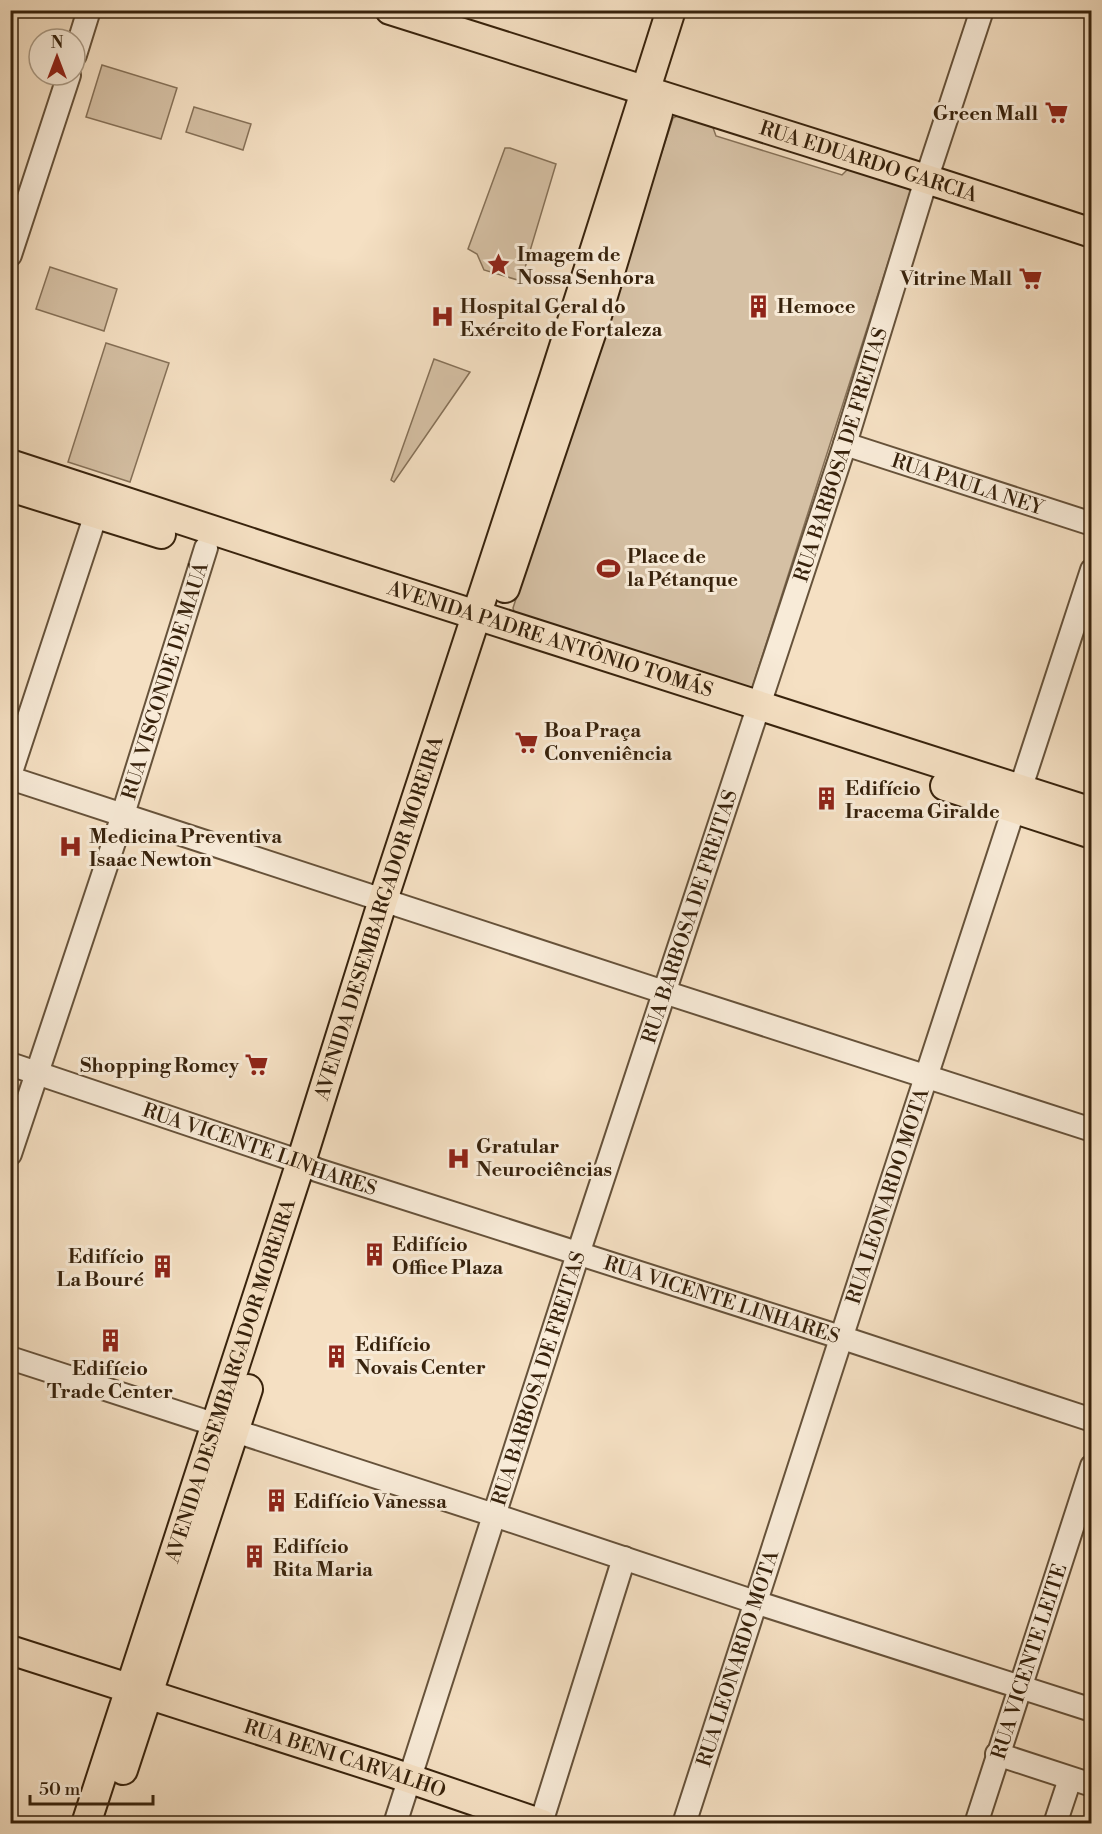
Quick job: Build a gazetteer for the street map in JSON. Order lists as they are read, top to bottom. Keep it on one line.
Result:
{"streets":{"main road":["RUA EDUARDO GARCIA","AVENIDA PADRE ANTÔNIO TOMÁS","AVENIDA DESEMBARGADOR MOREIRA","RUA BENI CARVALHO"],"street":["RUA BARBOSA DE FREITAS","RUA PAULA NEY","RUA VISCONDE DE MAUÁ","RUA VICENTE LINHARES","RUA LEONARDO MOTA","RUA VICENTE LEITE"]},"crossings":[["RUA EDUARDO GARCIA","RUA BARBOSA DE FREITAS"],["RUA EDUARDO GARCIA","AVENIDA DESEMBARGADOR MOREIRA"],["RUA BARBOSA DE FREITAS","RUA PAULA NEY"],["RUA BARBOSA DE FREITAS","AVENIDA PADRE ANTÔNIO TOMÁS"],["RUA BARBOSA DE FREITAS","RUA VICENTE LINHARES"],["RUA BARBOSA DE FREITAS","RUA BENI CARVALHO"],["AVENIDA PADRE ANTÔNIO TOMÁS","RUA VISCONDE DE MAUÁ"],["AVENIDA PADRE ANTÔNIO TOMÁS","AVENIDA DESEMBARGADOR MOREIRA"],["AVENIDA PADRE ANTÔNIO TOMÁS","RUA LEONARDO MOTA"],["RUA VISCONDE DE MAUÁ","RUA VICENTE LINHARES"],["AVENIDA DESEMBARGADOR MOREIRA","RUA VICENTE LINHARES"],["AVENIDA DESEMBARGADOR MOREIRA","RUA BENI CARVALHO"],["RUA VICENTE LINHARES","RUA LEONARDO MOTA"]],"places":{"supermarket":["Green Mall","Vitrine Mall","Boa Praça Conveniência","Shopping Romcy"],"place":["Imagem de Nossa Senhora"],"building":["Hemoce","Edifício Iracema Giralde","Edifício Office Plaza","Edifício La Bouré","Edifício Trade Center","Edifício Novais Center","Edifício Vanessa","Edifício Rita Maria"],"hospital":["Hospital Geral do Exército de Fortaleza","Medicina Preventiva Isaac Newton","Gratular Neurociências"],"sports":["Place de la Pétanque"]},"scale_bar":"50 m","north":"top"}
